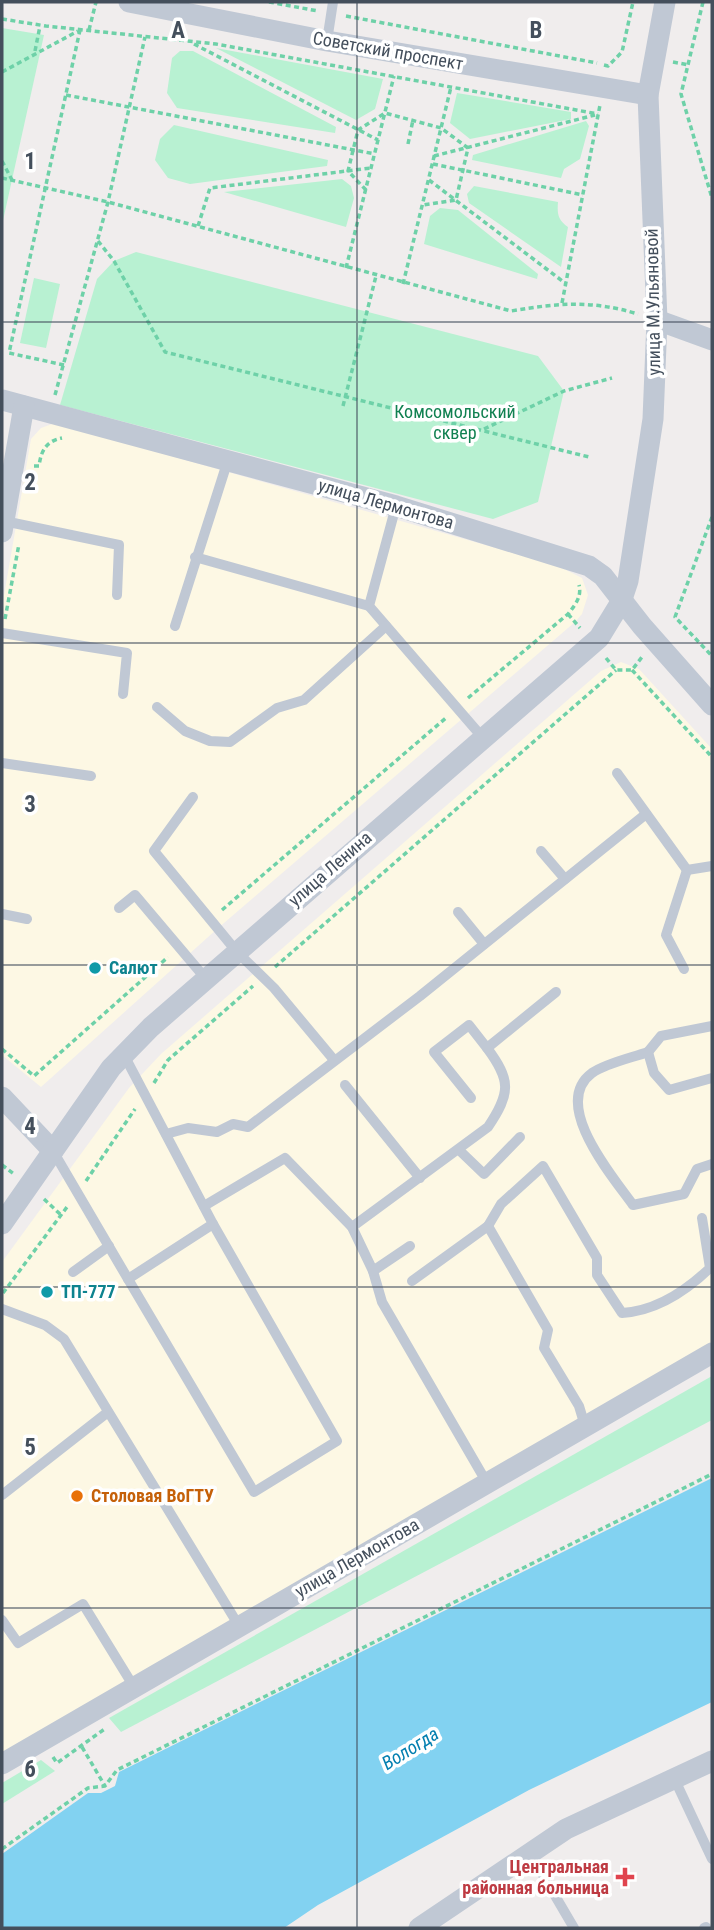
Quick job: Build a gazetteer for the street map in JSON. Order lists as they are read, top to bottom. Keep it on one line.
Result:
{"streets":{"street":["Советский проспект","улица М.Ульяновой","улица Лермонтова","улица Ленина"]},"crossings":[["Советский проспект","улица М.Ульяновой"],["улица М.Ульяновой","улица Лермонтова"],["улица М.Ульяновой","улица Ленина"],["улица Лермонтова","улица Ленина"]],"water":["Вологда"],"parks":["Комсомольский сквер"],"places":{"other":["Салют","ТП-777","Столовая ВоГТУ"],"health":["Центральная районная больница"]},"grid":{"columns":["A","B"],"rows":["1","2","3","4","5","6"]}}
